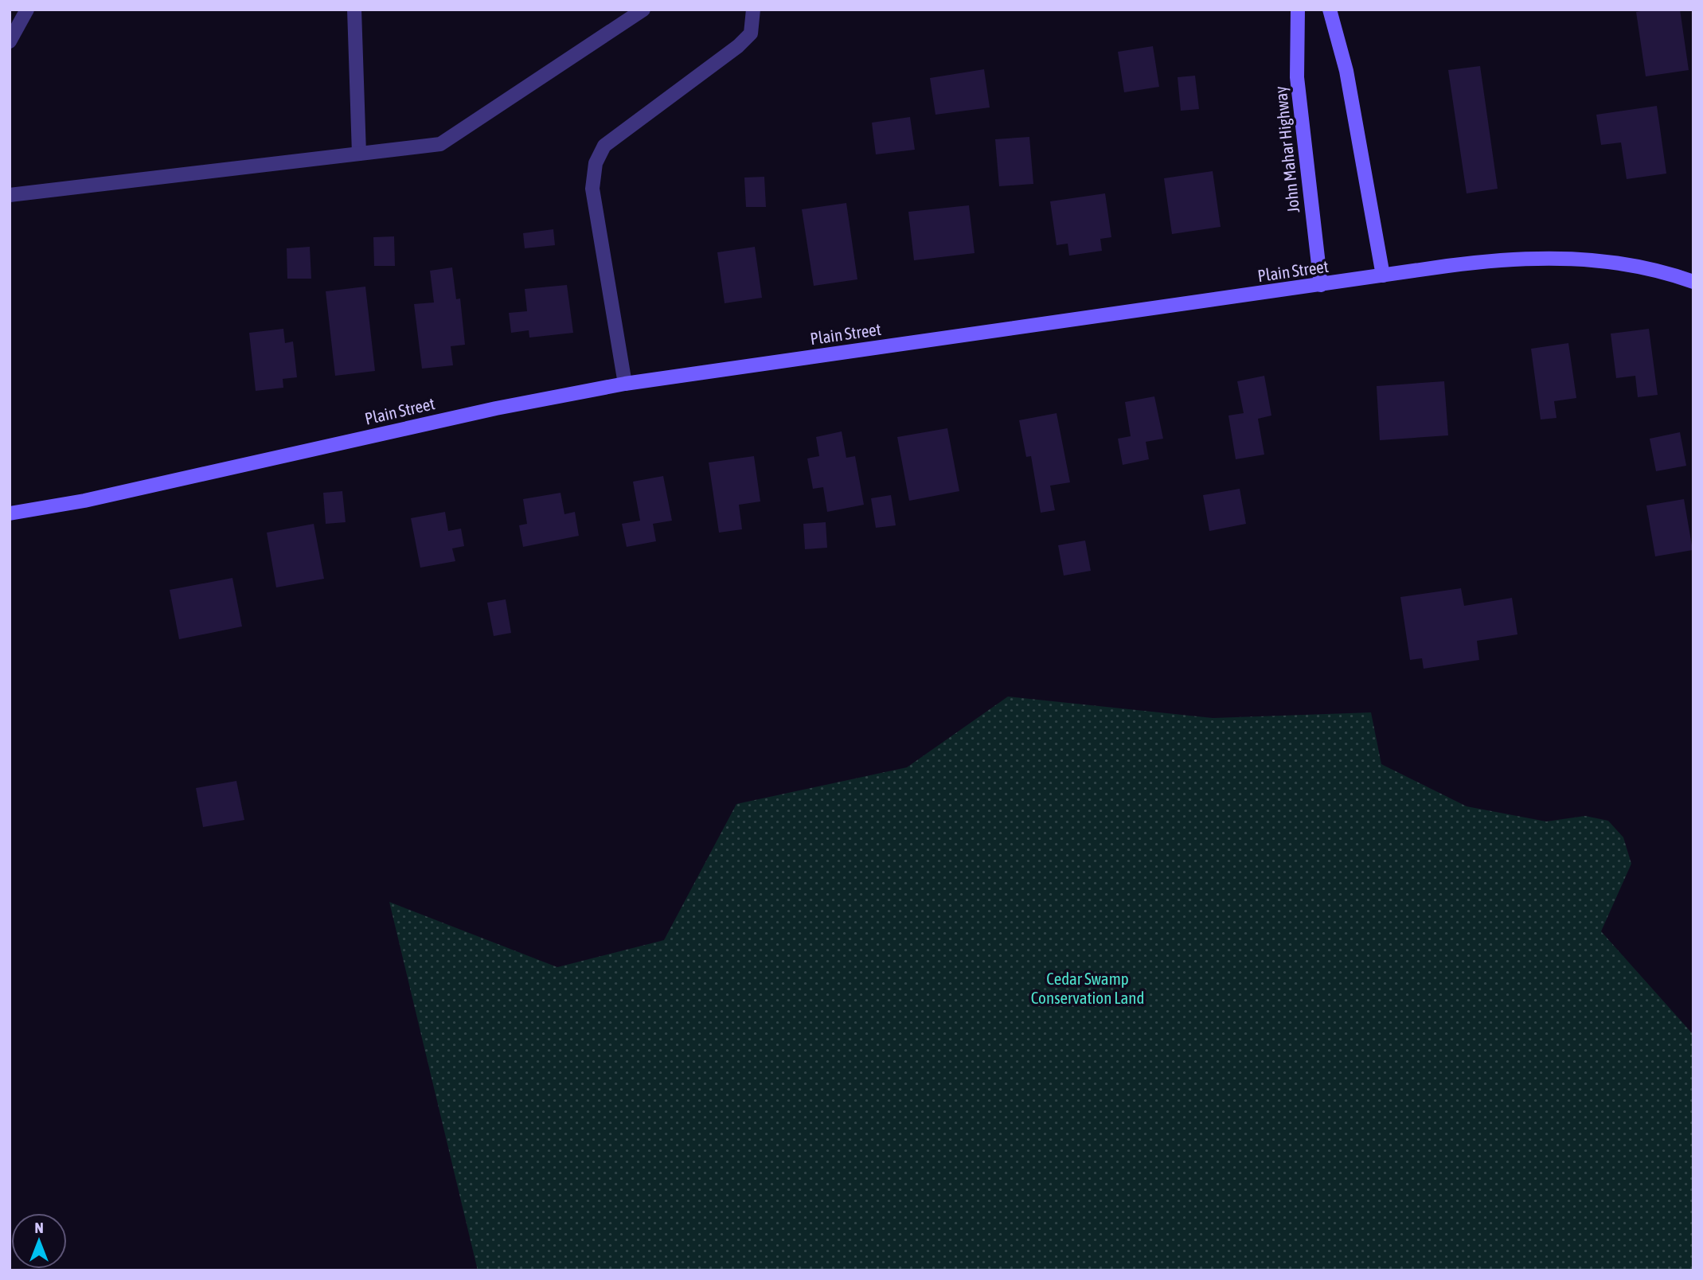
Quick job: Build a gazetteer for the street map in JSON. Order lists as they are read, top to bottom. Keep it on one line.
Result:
{"streets":{"main road":["John Mahar Highway","Plain Street"]},"crossings":[["John Mahar Highway","Plain Street"]],"parks":["Cedar Swamp Conservation Land"],"north":"top"}
